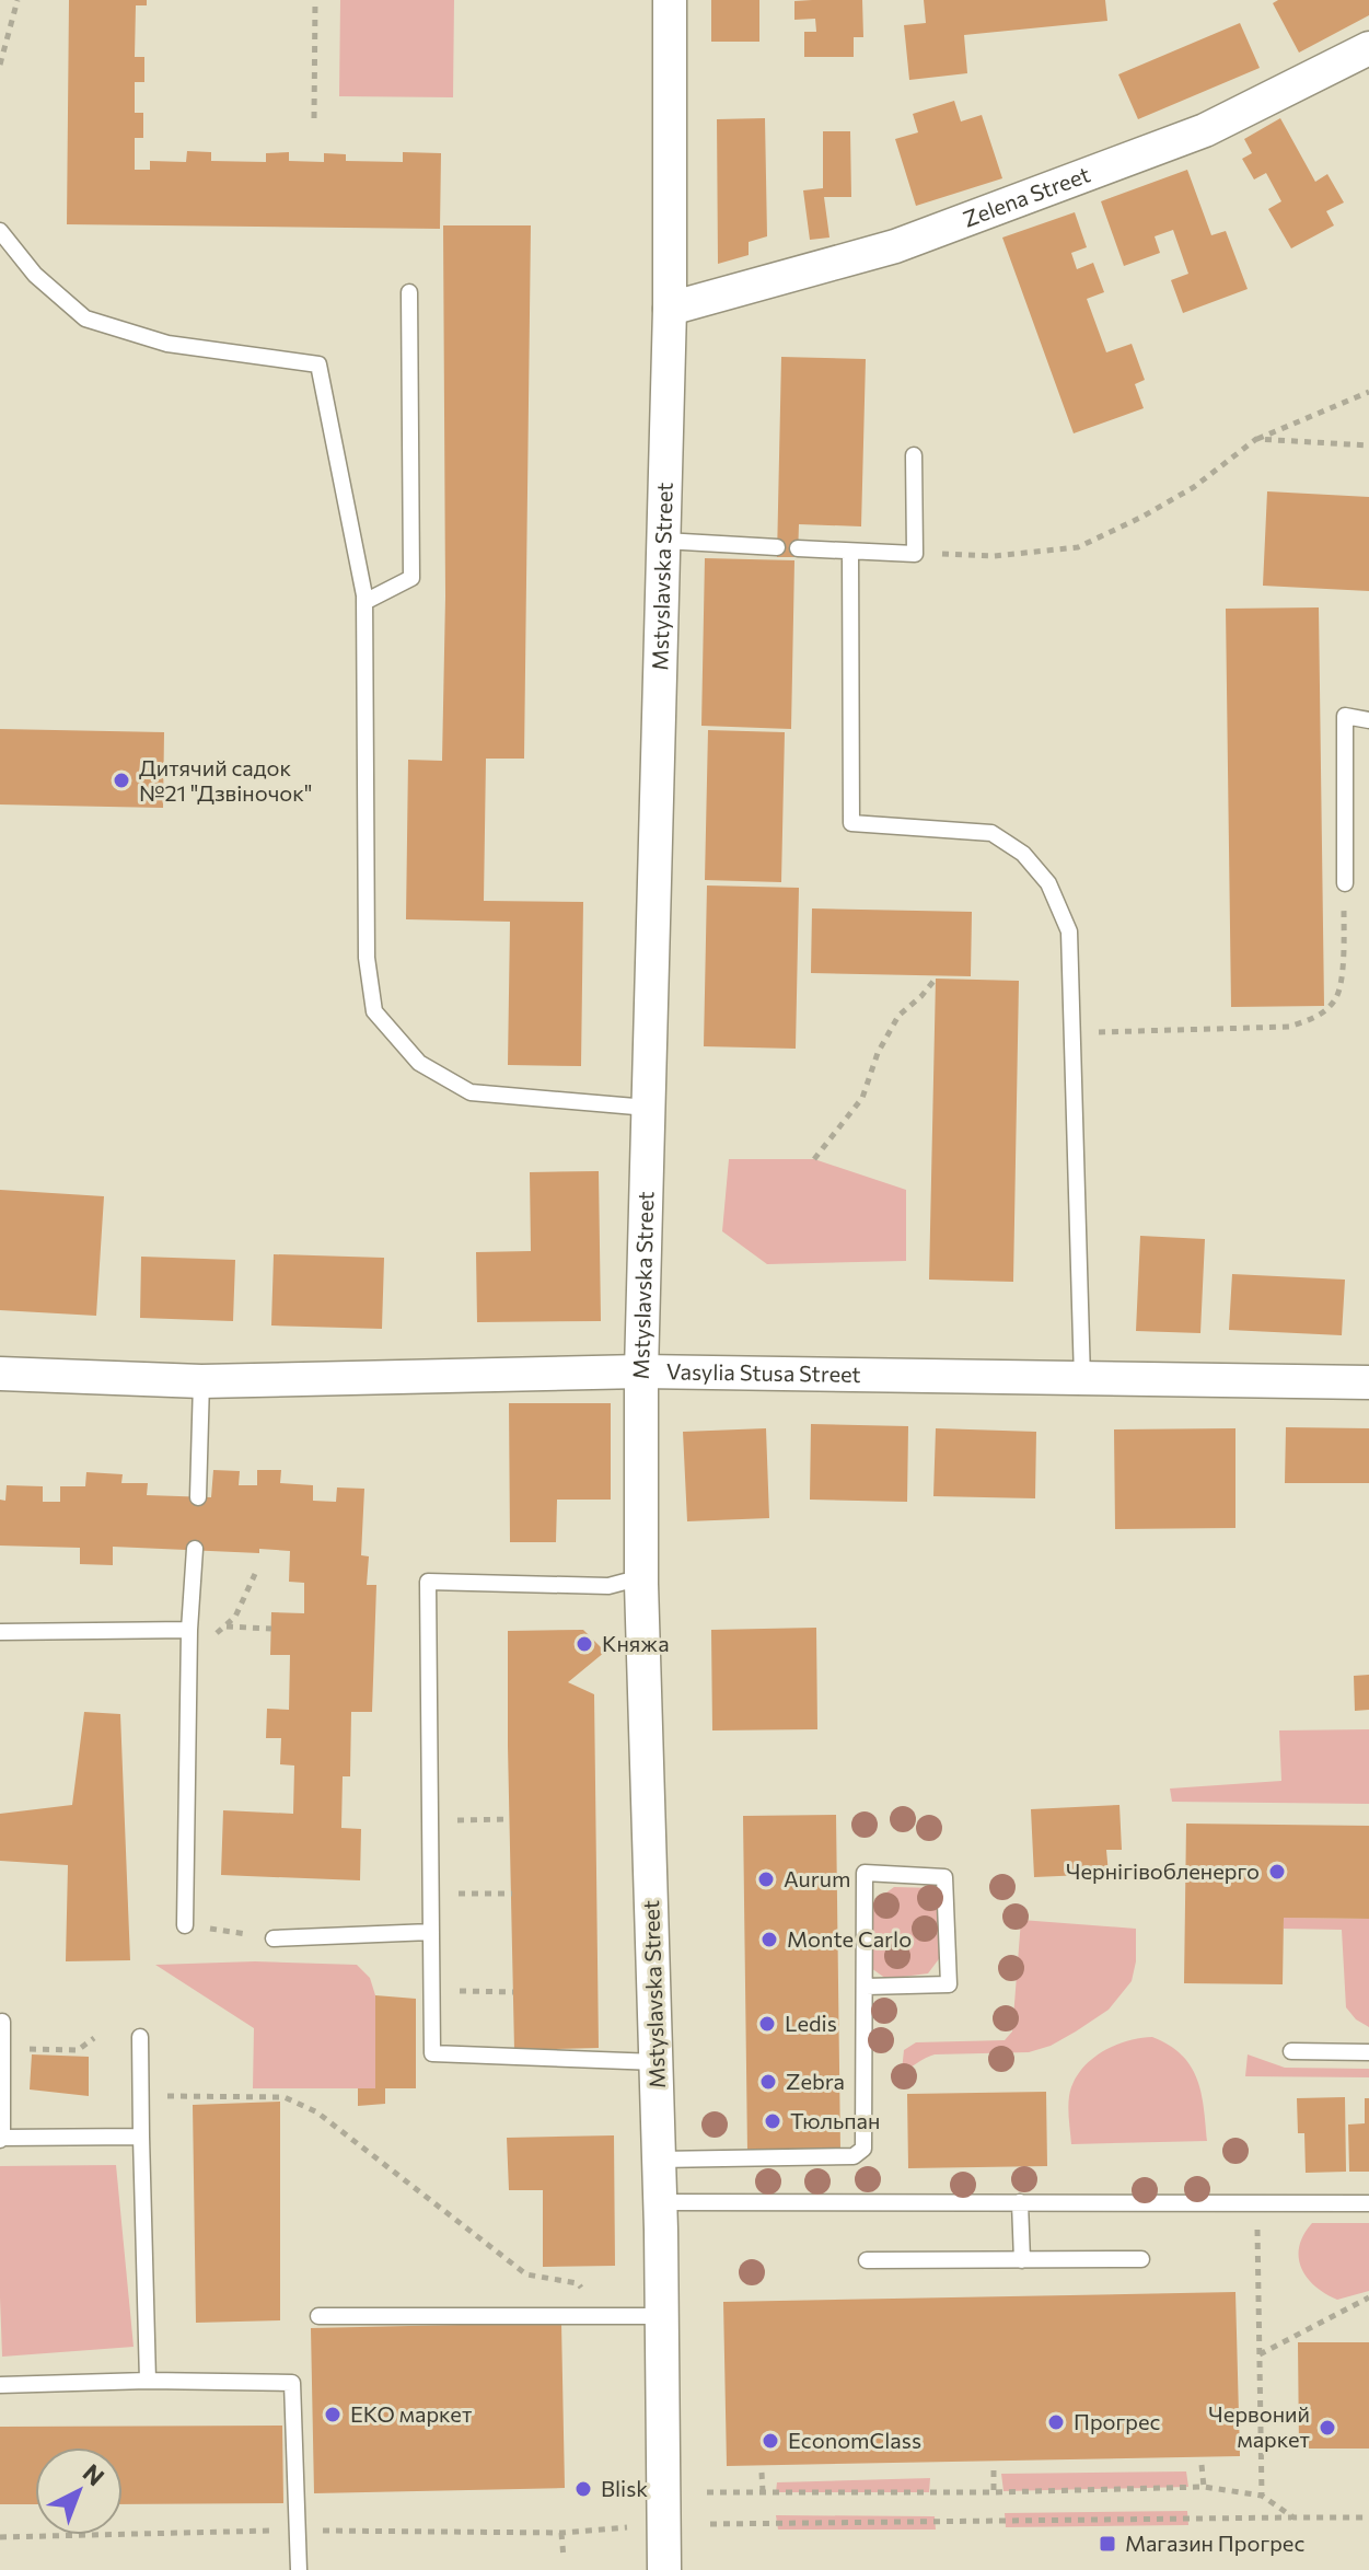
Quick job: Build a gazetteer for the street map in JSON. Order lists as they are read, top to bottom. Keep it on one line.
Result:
{"streets":{"street":["Zelena Street","Mstyslavska Street","Vasylia Stusa Street"]},"crossings":[["Zelena Street","Mstyslavska Street"],["Mstyslavska Street","Vasylia Stusa Street"]],"places":{"other":["Дитячий садок №21 \"Дзвіночок\"","Княжа","Чернігівобленерго","Aurum","Monte Carlo","Ledis","Zebra","Тюльпан","ЕКО маркет","Прогрес","Червоний маркет","EconomClass","Blisk"],"transit":["Магазин Прогрес"]},"north":"top right"}
